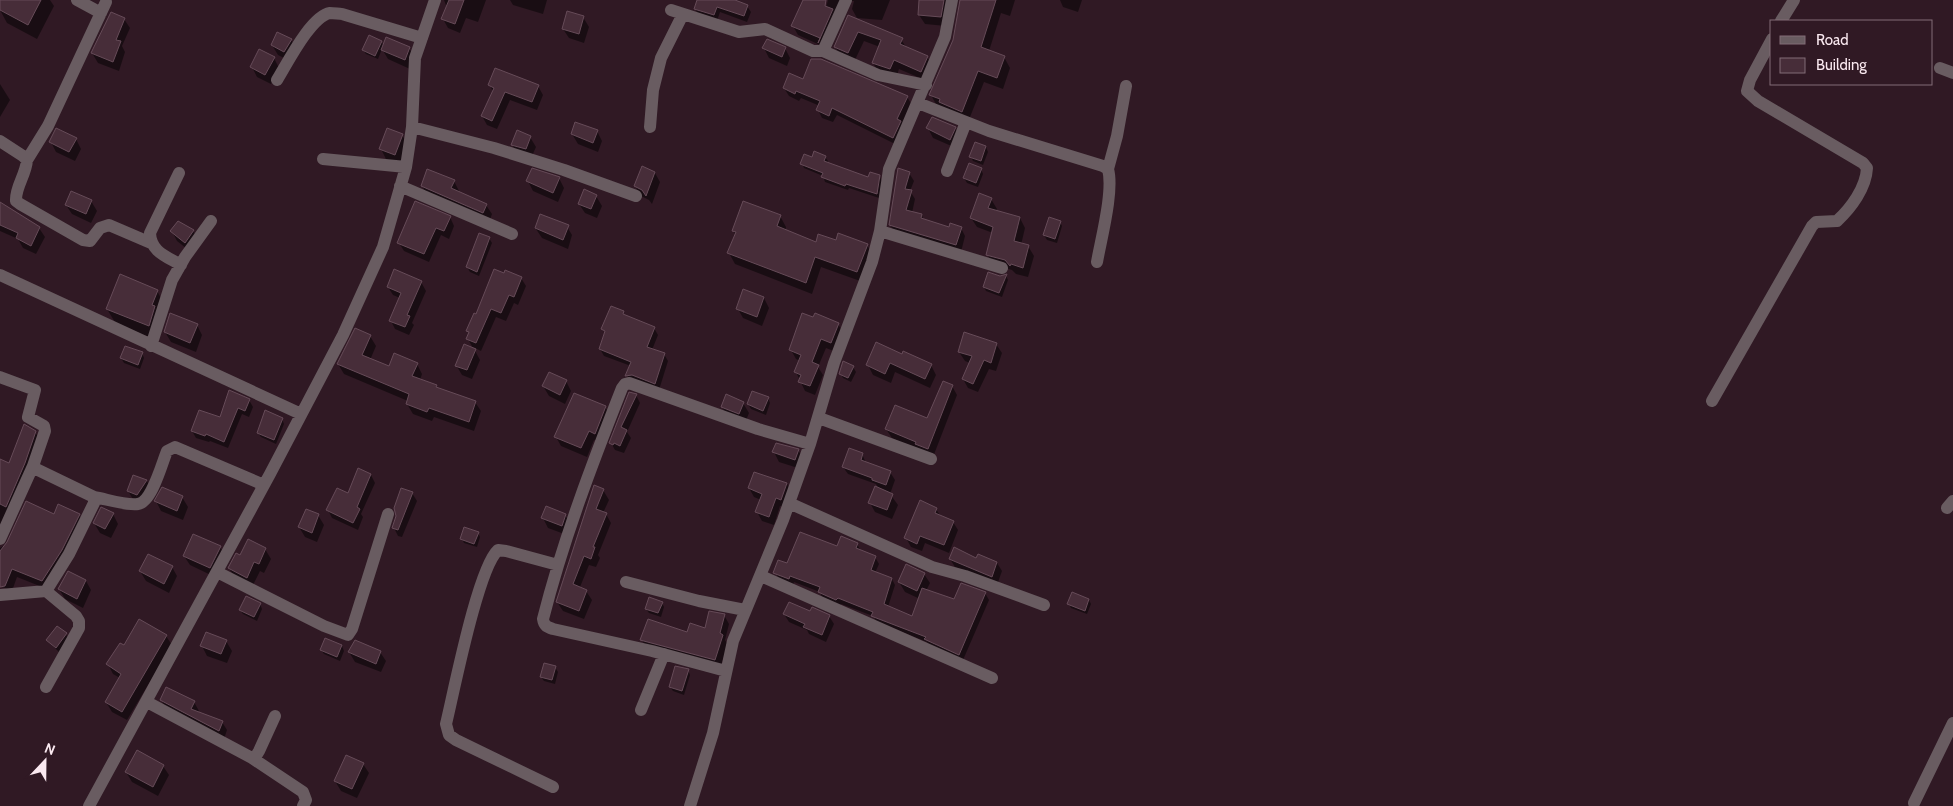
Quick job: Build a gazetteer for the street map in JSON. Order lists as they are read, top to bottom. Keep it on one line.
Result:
{"legend":["Road","Building"],"north":"top"}
